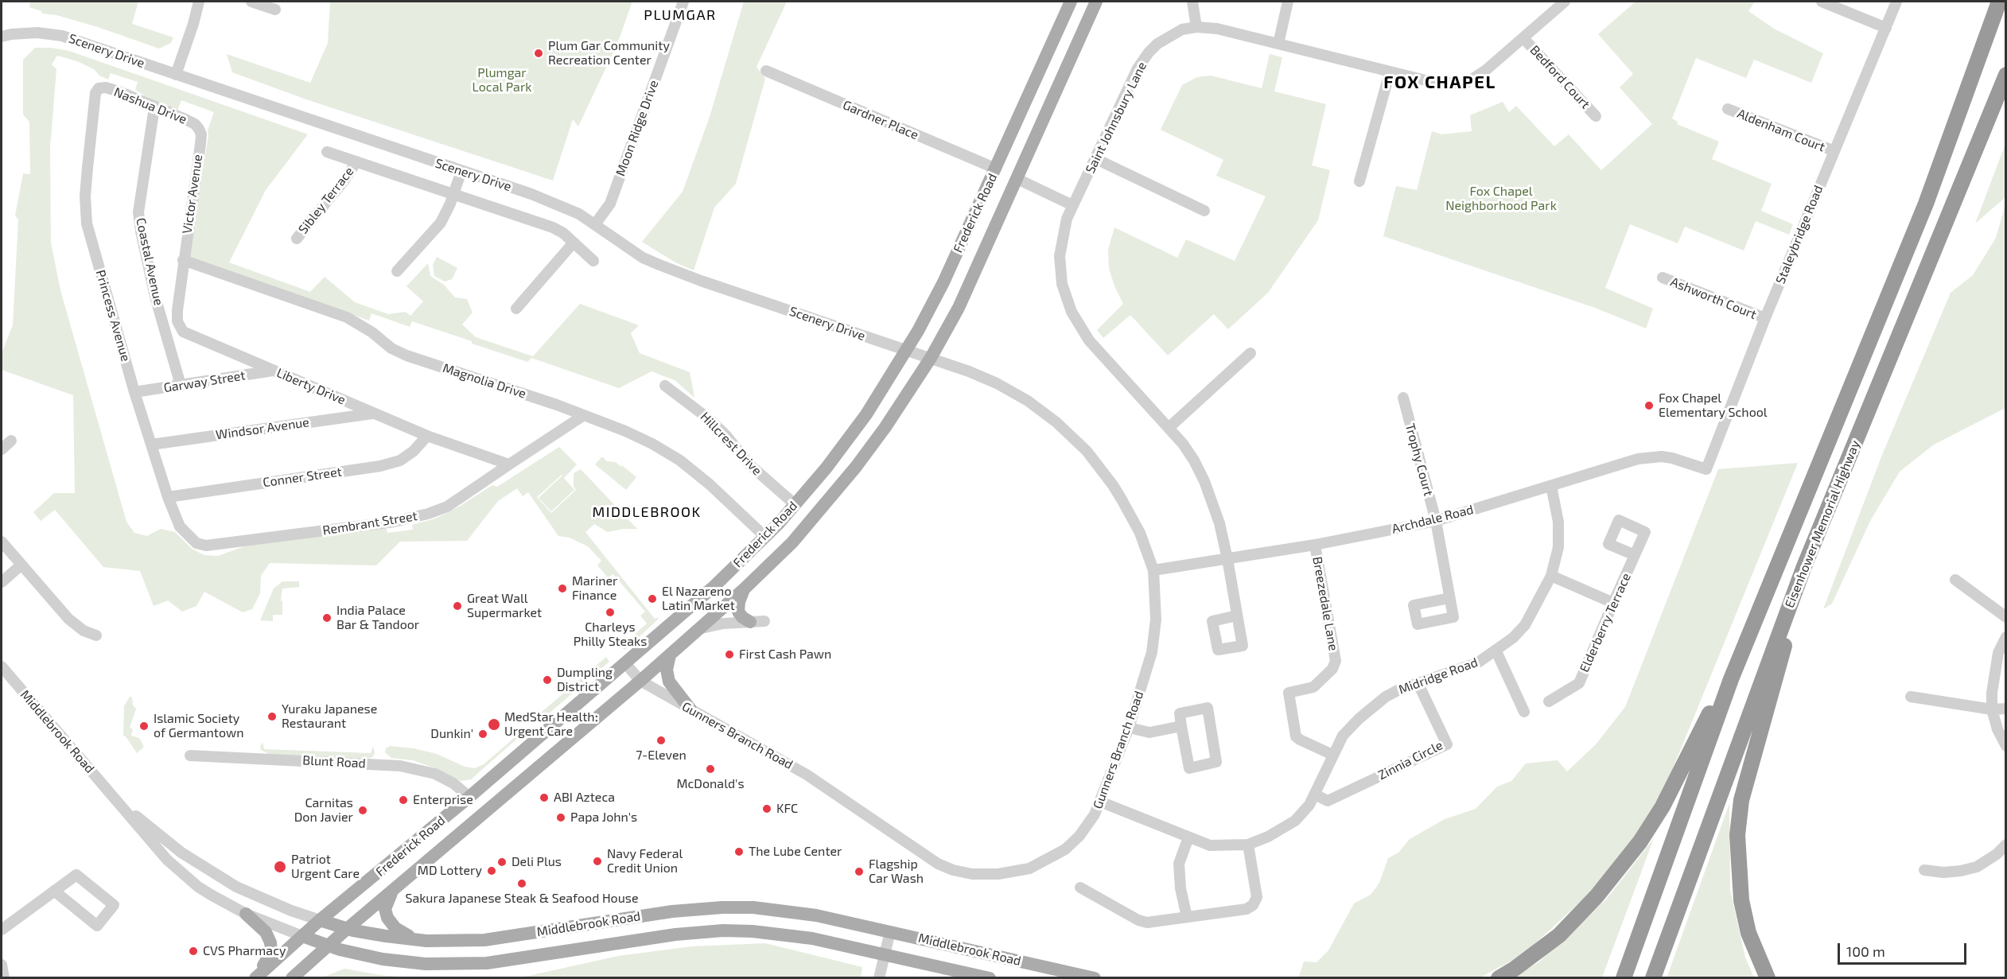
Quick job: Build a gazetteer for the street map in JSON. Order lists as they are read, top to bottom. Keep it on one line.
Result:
{"streets":{"highway":["Eisenhower Memorial Highway"],"main road":["Frederick Road","Middlebrook Road"],"street":["Scenery Drive","Bedford Court","Nashua Drive","Saint Johnsbury Lane","Gardner Place","Moon Ridge Drive","Aldenham Court","Victor Avenue","Sibley Terrace","Staleybridge Road","Coastal Avenue","Ashworth Court","Princess Avenue","Magnolia Drive","Garway Street","Liberty Drive","Windsor Avenue","Hillcrest Drive","Trophy Court","Conner Street","Archdale Road","Rembrant Street","Breezedale Lane","Elderberry Terrace","Midridge Road","Gunners Branch Road","Zinnia Circle","Blunt Road"]},"crossings":[["Scenery Drive","Moon Ridge Drive"],["Scenery Drive","Frederick Road"],["Scenery Drive","Gunners Branch Road"],["Bedford Court","Saint Johnsbury Lane"],["Nashua Drive","Victor Avenue"],["Nashua Drive","Coastal Avenue"],["Nashua Drive","Princess Avenue"],["Saint Johnsbury Lane","Archdale Road"],["Gardner Place","Frederick Road"],["Aldenham Court","Staleybridge Road"],["Victor Avenue","Magnolia Drive"],["Victor Avenue","Liberty Drive"],["Frederick Road","Magnolia Drive"],["Frederick Road","Hillcrest Drive"],["Frederick Road","Middlebrook Road"],["Frederick Road","Gunners Branch Road"],["Frederick Road","Blunt Road"],["Staleybridge Road","Ashworth Court"],["Staleybridge Road","Archdale Road"],["Coastal Avenue","Garway Street"],["Princess Avenue","Garway Street"],["Princess Avenue","Windsor Avenue"],["Princess Avenue","Conner Street"],["Princess Avenue","Rembrant Street"],["Magnolia Drive","Liberty Drive"],["Magnolia Drive","Rembrant Street"],["Garway Street","Liberty Drive"],["Liberty Drive","Windsor Avenue"],["Liberty Drive","Conner Street"],["Liberty Drive","Rembrant Street"],["Trophy Court","Archdale Road"],["Archdale Road","Breezedale Lane"],["Archdale Road","Midridge Road"],["Archdale Road","Gunners Branch Road"],["Breezedale Lane","Midridge Road"],["Midridge Road","Gunners Branch Road"],["Midridge Road","Zinnia Circle"]],"districts":["PLUMGAR","FOX CHAPEL","MIDDLEBROOK"],"parks":["Plumgar Local Park","Fox Chapel Neighborhood Park"],"places":["Plum Gar Community Recreation Center","Fox Chapel Elementary School","Mariner Finance","El Nazareno Latin Market","Great Wall Supermarket","Charleys Philly Steaks","India Palace Bar & Tandoor","First Cash Pawn","Dumpling District","Yuraku Japanese Restaurant","MedStar Health: Urgent Care","Islamic Society of Germantown","Dunkin'","7-Eleven","McDonald's","ABI Azteca","Enterprise","KFC","Carnitas Don Javier","Papa John's","The Lube Center","Navy Federal Credit Union","Deli Plus","Patriot Urgent Care","MD Lottery","Flagship Car Wash","Sakura Japanese Steak & Seafood House","CVS Pharmacy"],"scale_bar":"100 m"}
